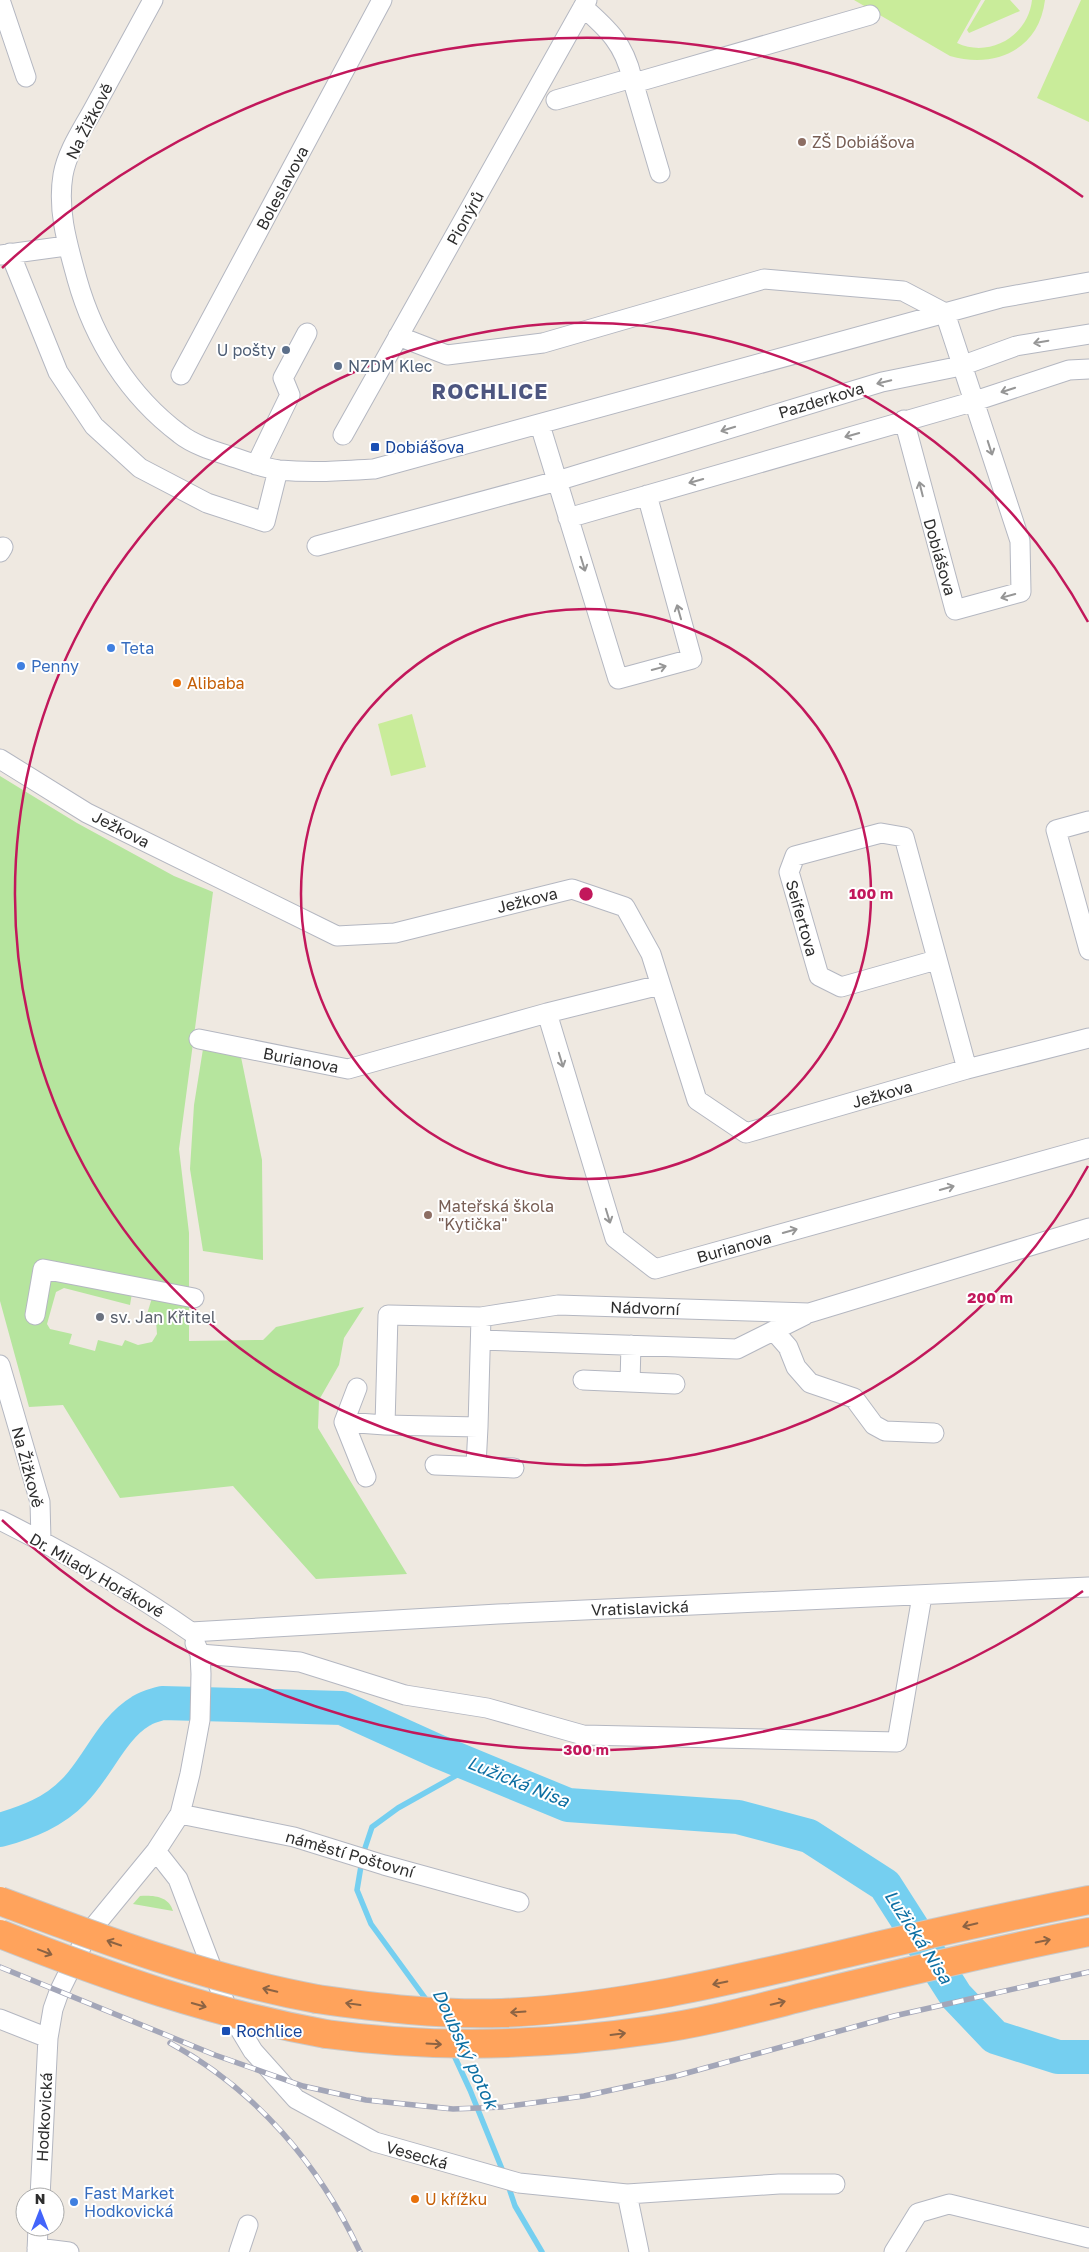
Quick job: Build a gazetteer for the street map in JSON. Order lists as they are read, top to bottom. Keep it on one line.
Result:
{"streets":{"street":["Na Žižkově","Boleslavova","Pionýrů","Pazderkova","Dobiášova","Ježkova","Seifertova","Burianova","Nádvorní","Dr. Milady Horákové","Vratislavická","náměstí Poštovní","Hodkovická","Vesecká"]},"crossings":[["Na Žižkově","Dr. Milady Horákové"],["Pazderkova","Dobiášova"],["Ježkova","Seifertova"],["Ježkova","Burianova"],["Dr. Milady Horákové","Vratislavická"]],"districts":["ROCHLICE"],"water":["Lužická Nisa","Doubský potok"],"places":{"other":["ZŠ Dobiášova","U pošty","NZDM Klec","Teta","Penny","Alibaba","Mateřská škola \"Kytička\"","sv. Jan Křtitel","U křížku","Fast Market Hodkovická"],"transit":["Dobiášova","Rochlice"]},"north":"top","rings":["100 m","200 m","300 m"]}
